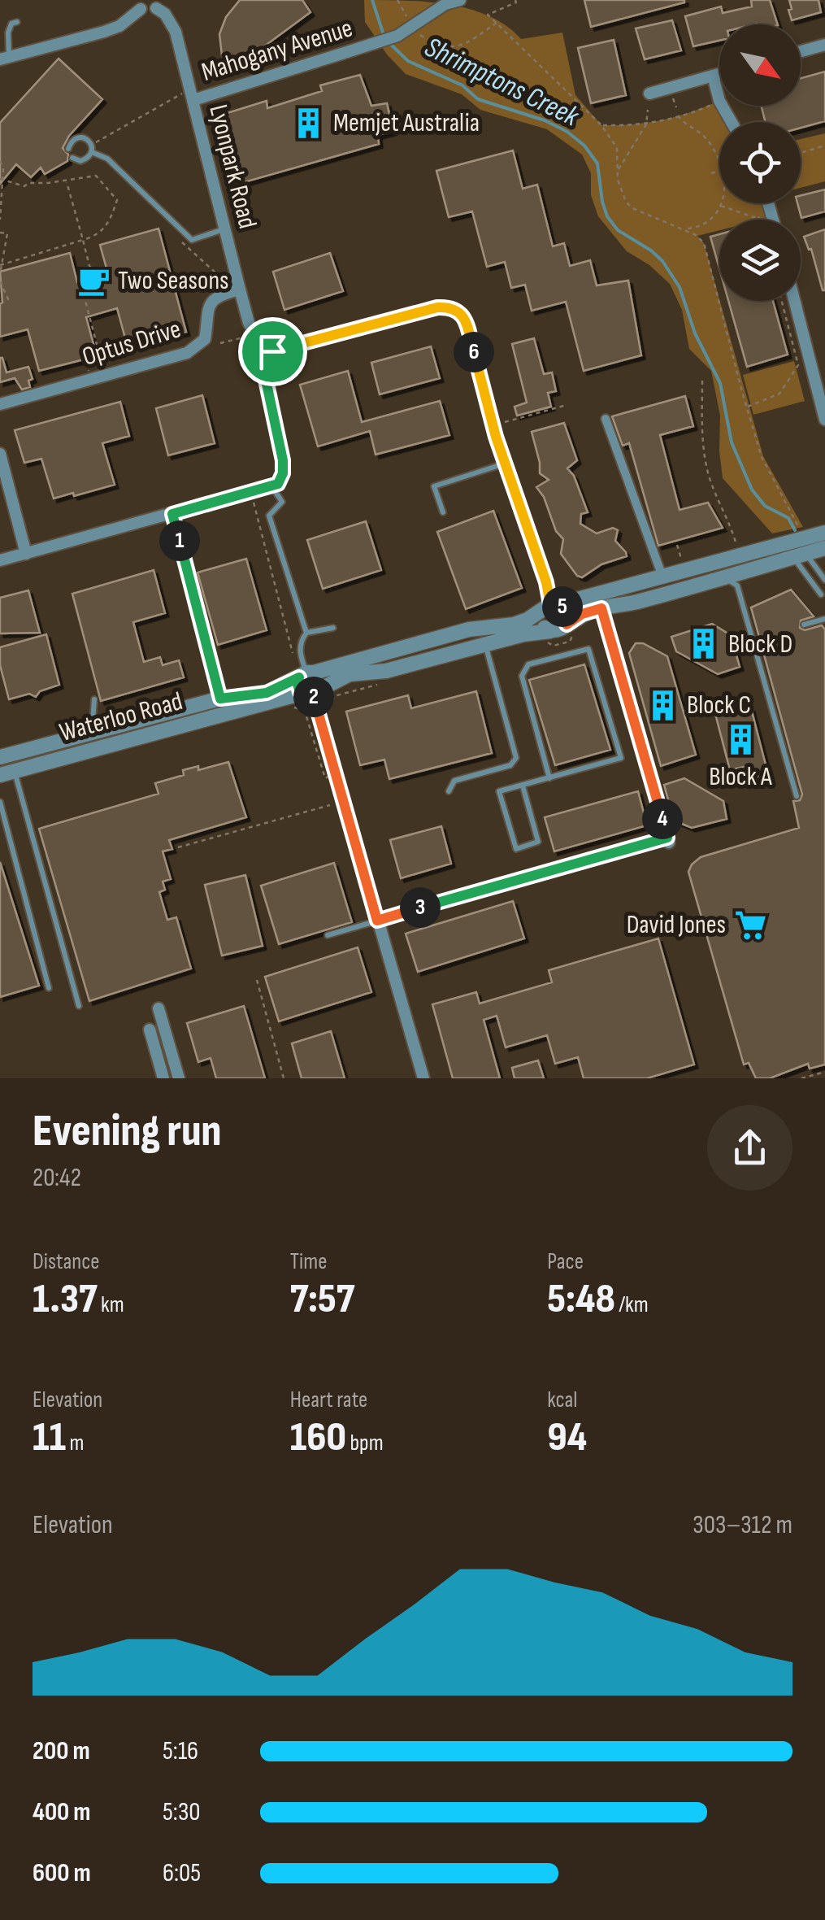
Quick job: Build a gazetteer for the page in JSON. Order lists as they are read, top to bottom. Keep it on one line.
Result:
{"streets":{"street":["Mahogany Avenue","Lyonpark Road","Optus Drive","Waterloo Road"]},"crossings":[["Mahogany Avenue","Lyonpark Road"],["Lyonpark Road","Optus Drive"]],"water":["Shrimptons Creek"],"places":{"building":["Memjet Australia","Block D","Block C","Block A"],"cafe":["Two Seasons"],"supermarket":["David Jones"]},"north":"bottom right","page":{"pins":["6","1","5","2","4","3"],"heading":["Evening run","20:42"],"stats":[["Distance","1.37 km"],["Time","7:57"],["Pace","5:48 /km"],["Elevation","11 m"],["Heart rate","160 bpm"],["kcal","94"]],"chart":["Elevation","303–312 m"],"list":[{"name":"200 m","note":"5:16"},{"name":"400 m","note":"5:30"},{"name":"600 m","note":"6:05"}]}}
